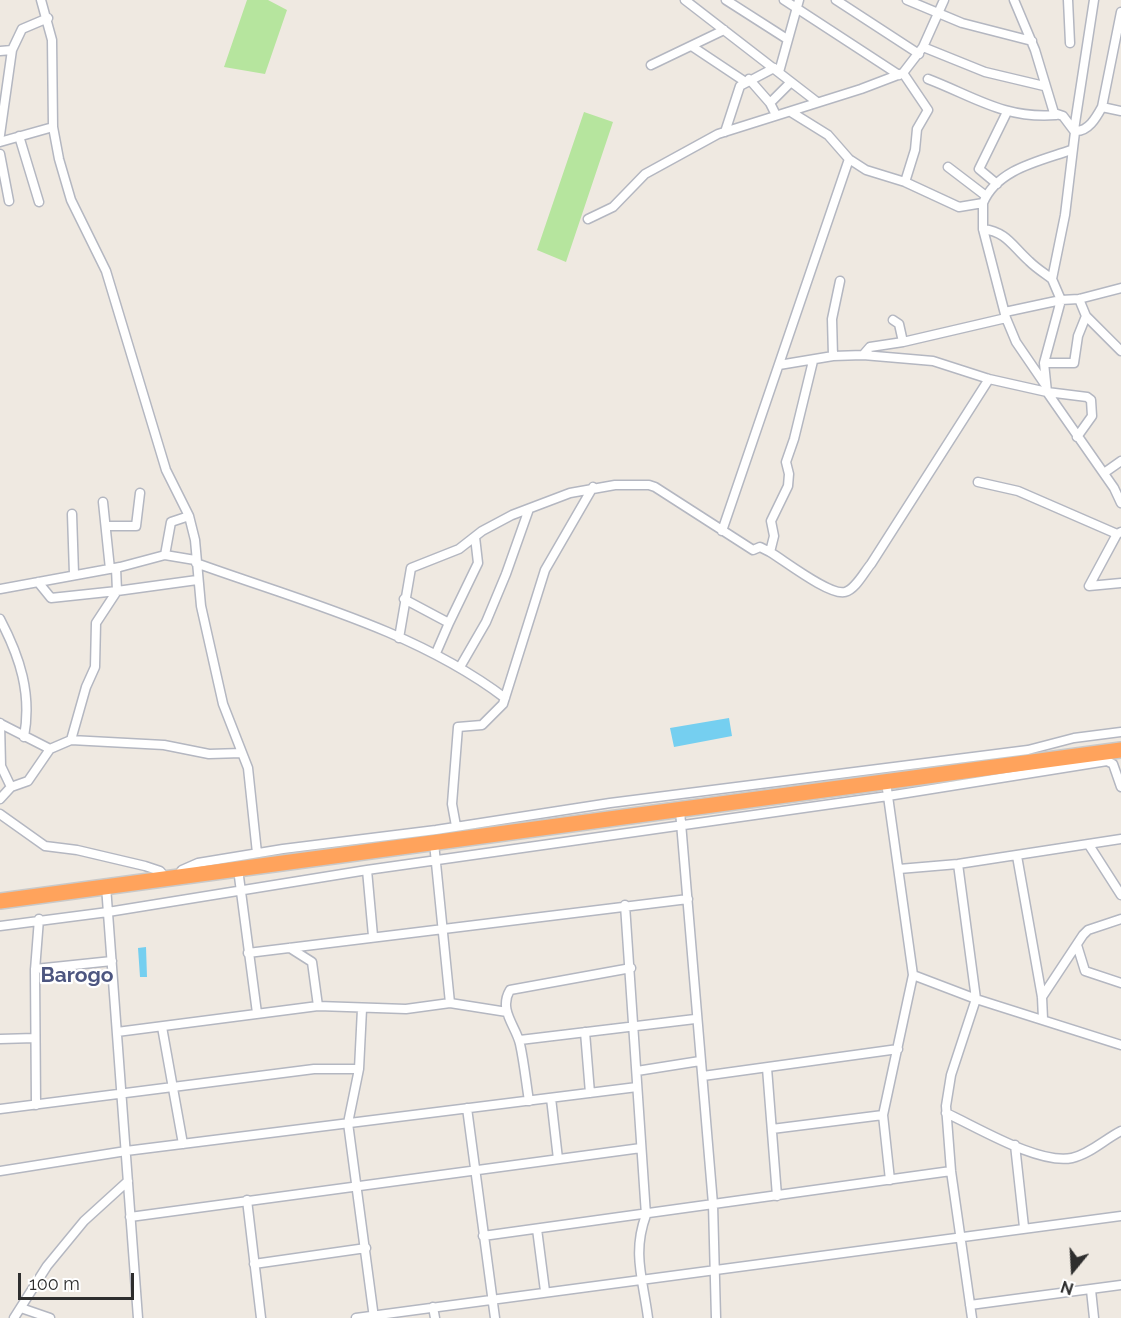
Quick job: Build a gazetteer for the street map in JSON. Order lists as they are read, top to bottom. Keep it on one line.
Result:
{"districts":["Barogo"],"scale_bar":"100 m","north":"bottom"}
